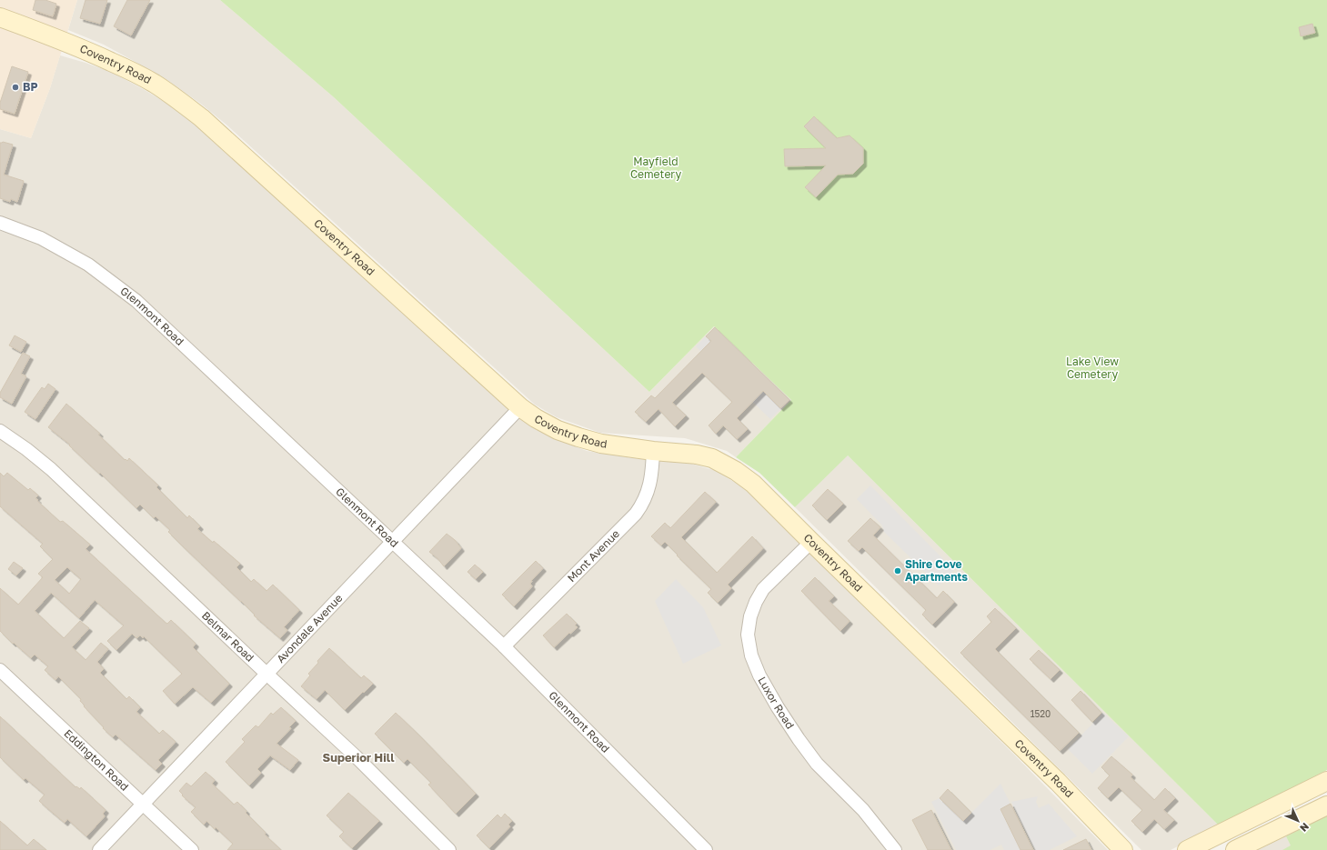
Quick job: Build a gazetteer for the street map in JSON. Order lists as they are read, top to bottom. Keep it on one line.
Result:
{"streets":{"street":["Coventry Road","Glenmont Road","Mont Avenue","Avondale Avenue","Belmar Road","Luxor Road","Eddington Road"]},"crossings":[["Coventry Road","Mont Avenue"],["Coventry Road","Avondale Avenue"],["Coventry Road","Luxor Road"],["Glenmont Road","Mont Avenue"],["Glenmont Road","Avondale Avenue"],["Avondale Avenue","Belmar Road"],["Avondale Avenue","Eddington Road"]],"districts":["Superior Hill"],"parks":["Mayfield Cemetery","Lake View Cemetery"],"places":["BP","Shire Cove Apartments"],"house_numbers":["1520"],"north":"bottom right"}
